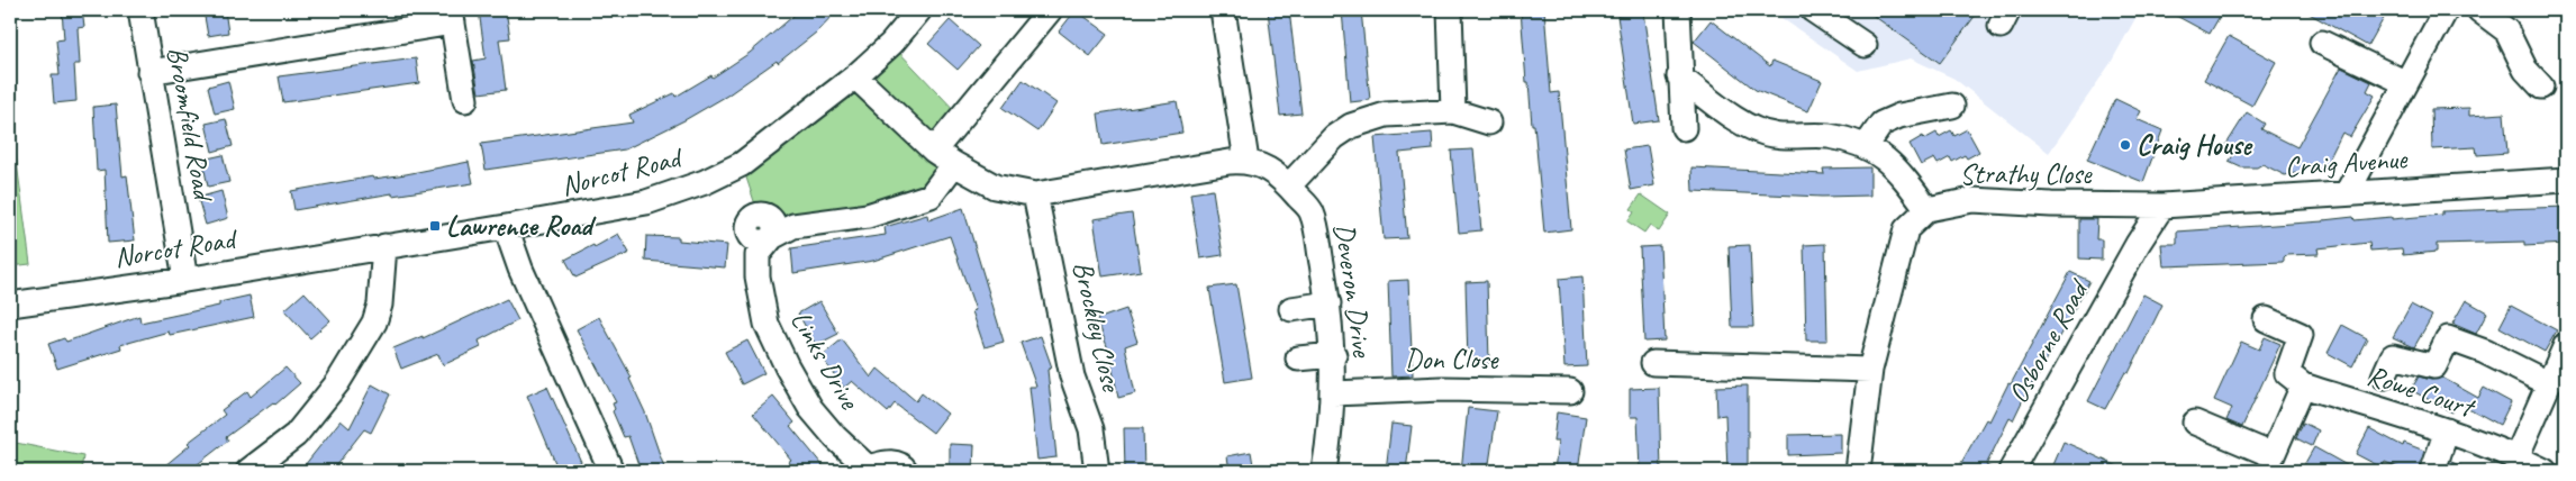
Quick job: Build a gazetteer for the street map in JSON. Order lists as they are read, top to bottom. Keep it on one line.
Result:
{"streets":{"street":["Broomfield Road","Craig Avenue","Norcot Road","Strathy Close","Deveron Drive","Brockley Close","Osborne Road","Links Drive","Don Close","Rowe Court"]},"crossings":[["Broomfield Road","Norcot Road"],["Craig Avenue","Strathy Close"],["Craig Avenue","Osborne Road"],["Deveron Drive","Brockley Close"],["Deveron Drive","Don Close"]],"places":{"other":["Craig House"],"transit":["Lawrence Road"]}}
